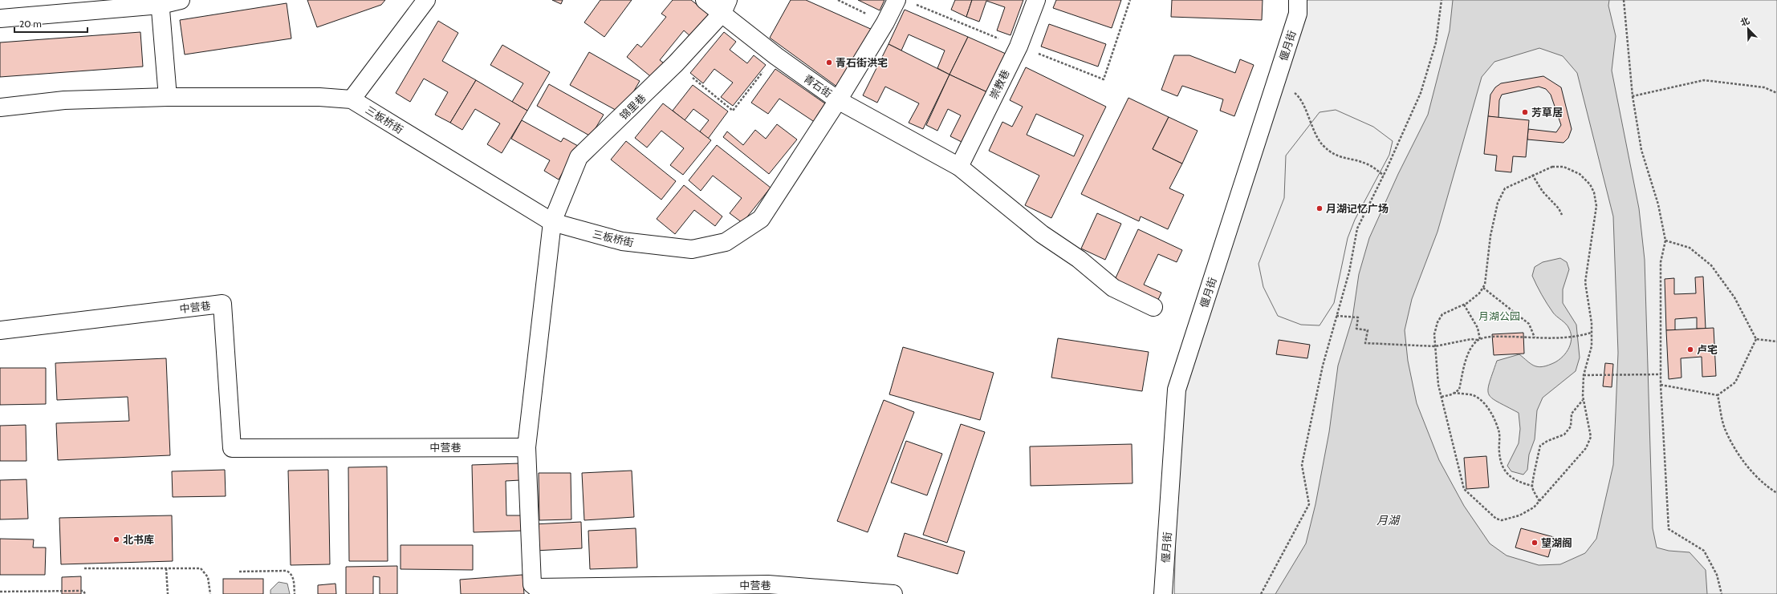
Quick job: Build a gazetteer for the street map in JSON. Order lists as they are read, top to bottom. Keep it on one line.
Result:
{"streets":{"street":["偃月街","崇教巷","青石街","锦里巷","三板桥街","中营巷"]},"crossings":[["青石街","锦里巷"],["青石街","三板桥街"],["锦里巷","三板桥街"],["锦里巷","中营巷"]],"water":["月湖"],"parks":["月湖公园"],"places":["青石街洪宅","芳草居","月湖记忆广场","卢宅","北书库","望湖阁"],"scale_bar":"20 m","north":"top left"}
